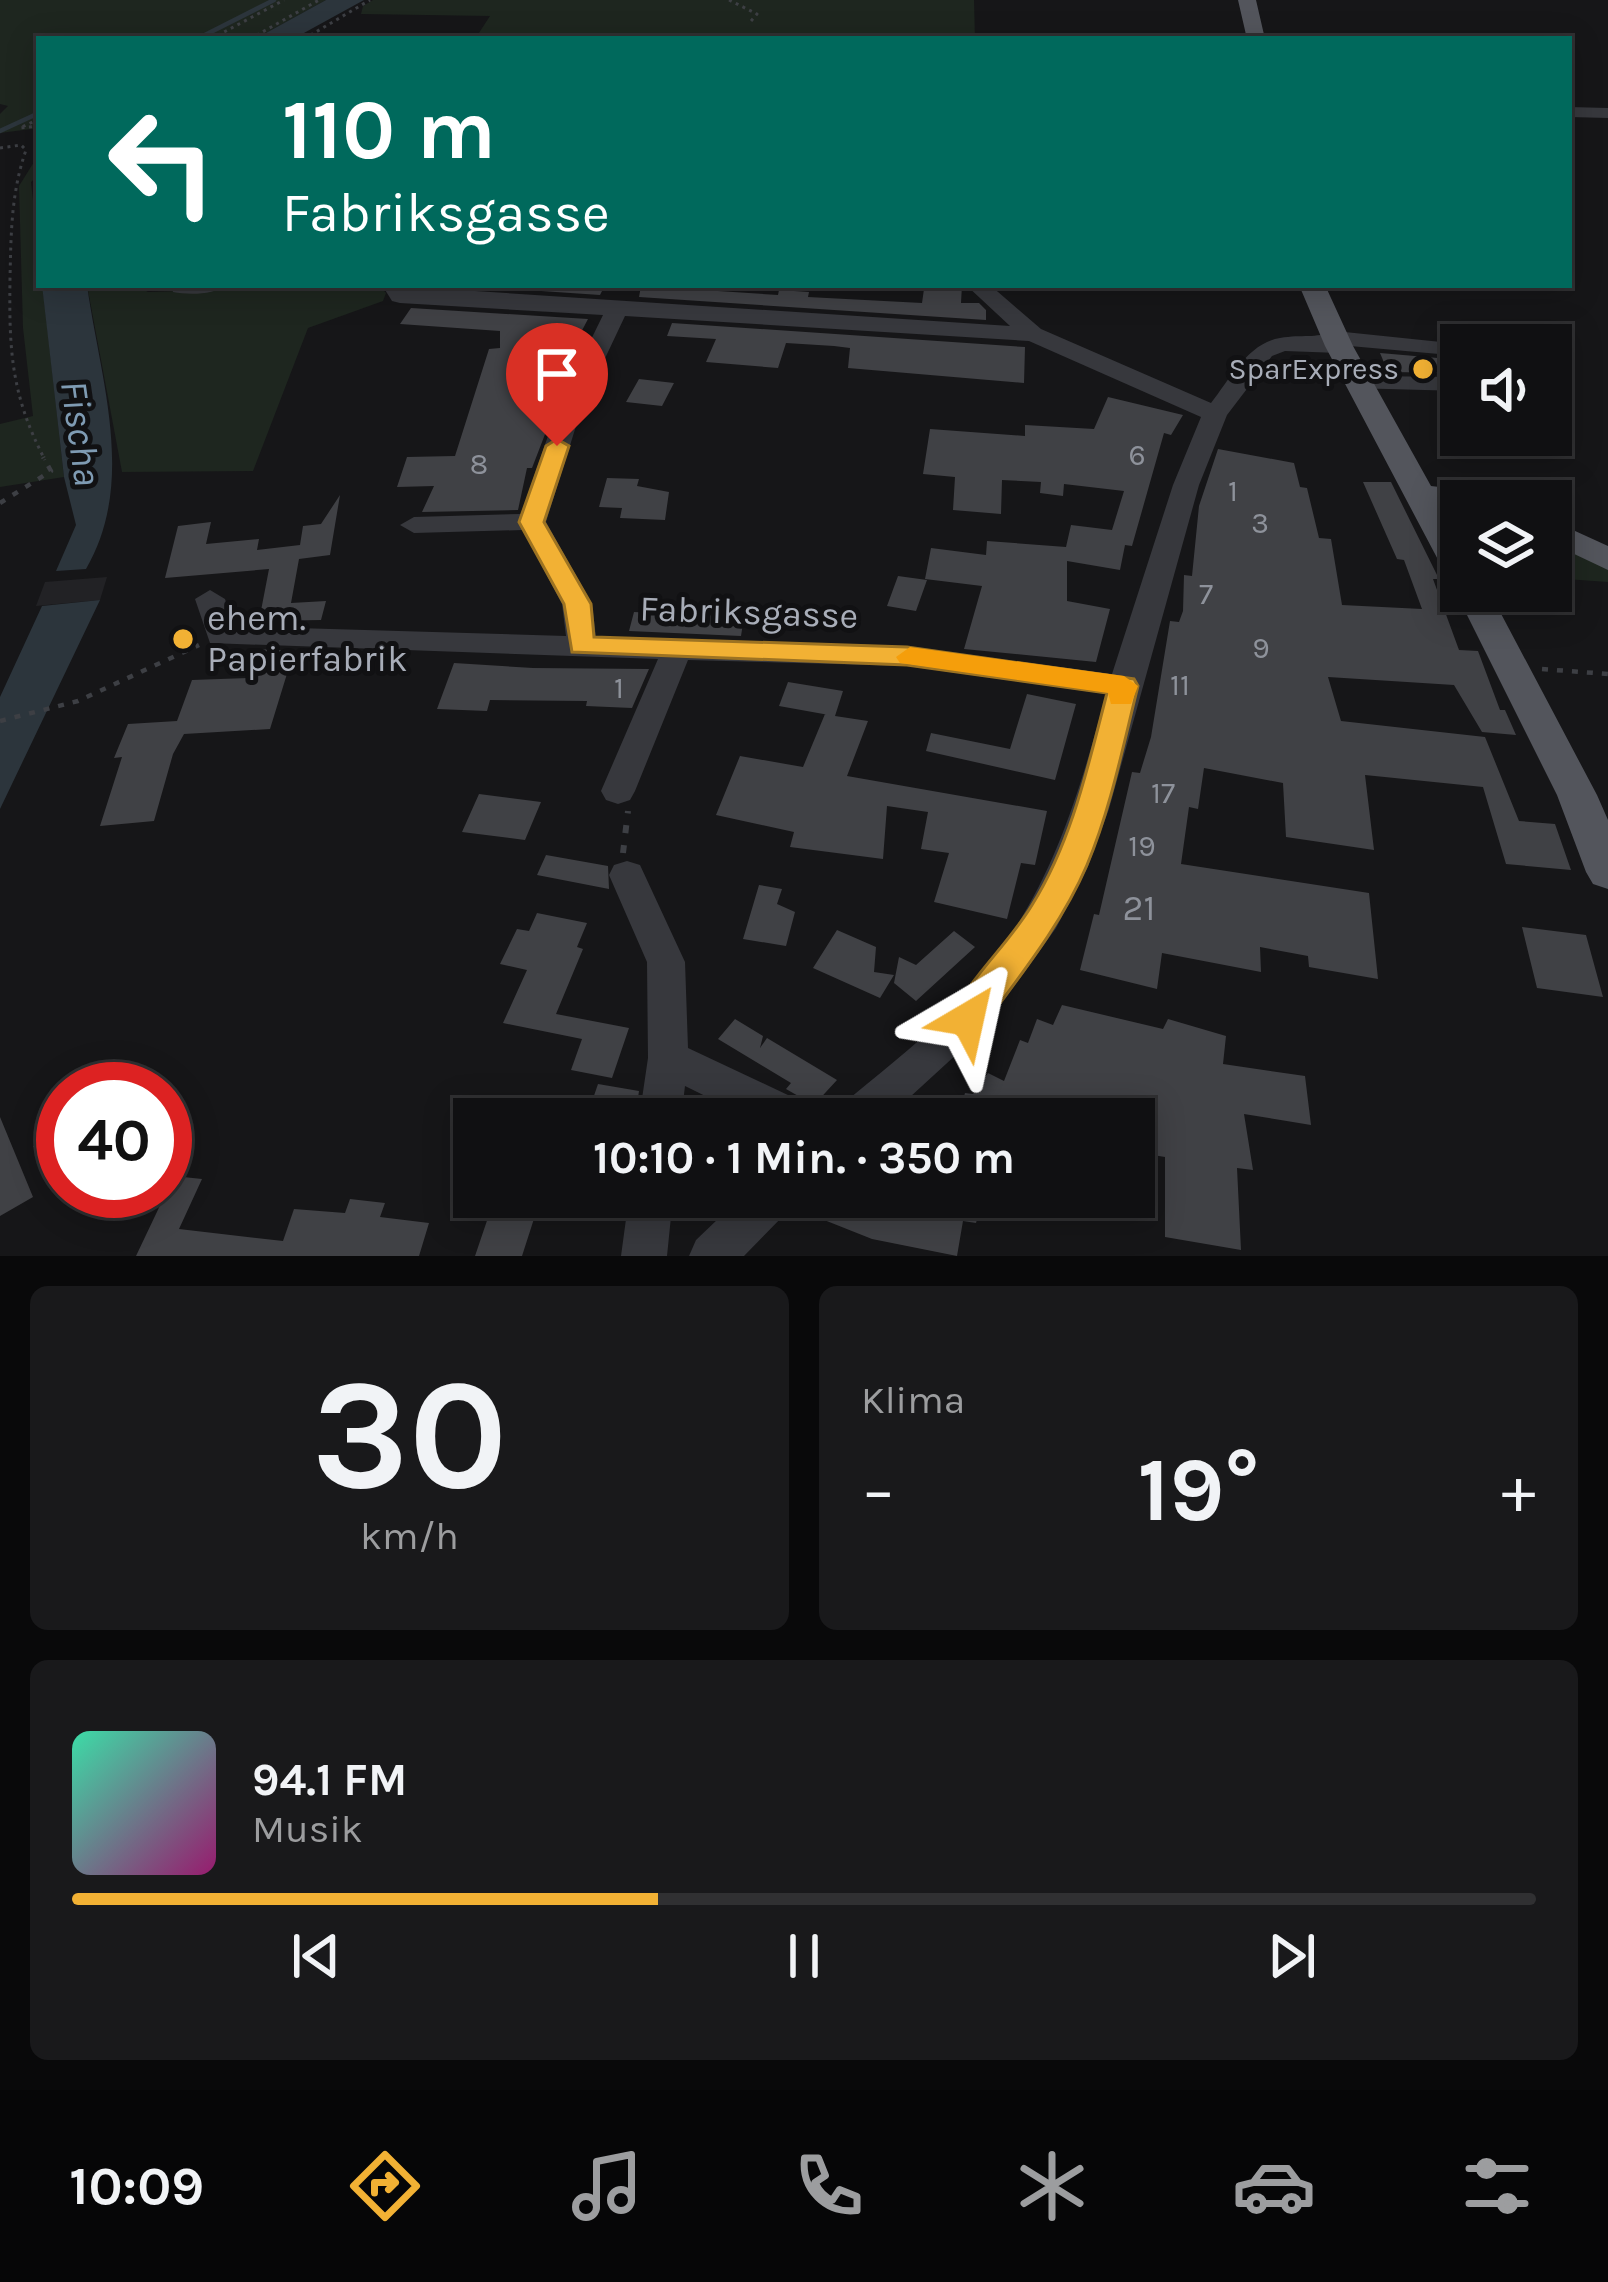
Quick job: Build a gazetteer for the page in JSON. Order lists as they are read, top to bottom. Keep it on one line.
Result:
{"streets":{"street":["Fabriksgasse"]},"water":["Fischa"],"places":["SparExpress","ehem. Papierfabrik"],"house_numbers":["6","8","1","3","7","9","11","1","17","19","21"],"page":{"turn":["110 m","Fabriksgasse"],"limit":"40","trip":"10:10 · 1 Min. · 350 m","tile":[["30","km/h"],"Klima"],"heat":["−","19°","+"],"song":["94.1 FM","Musik"],"tabs":"10:09"}}
